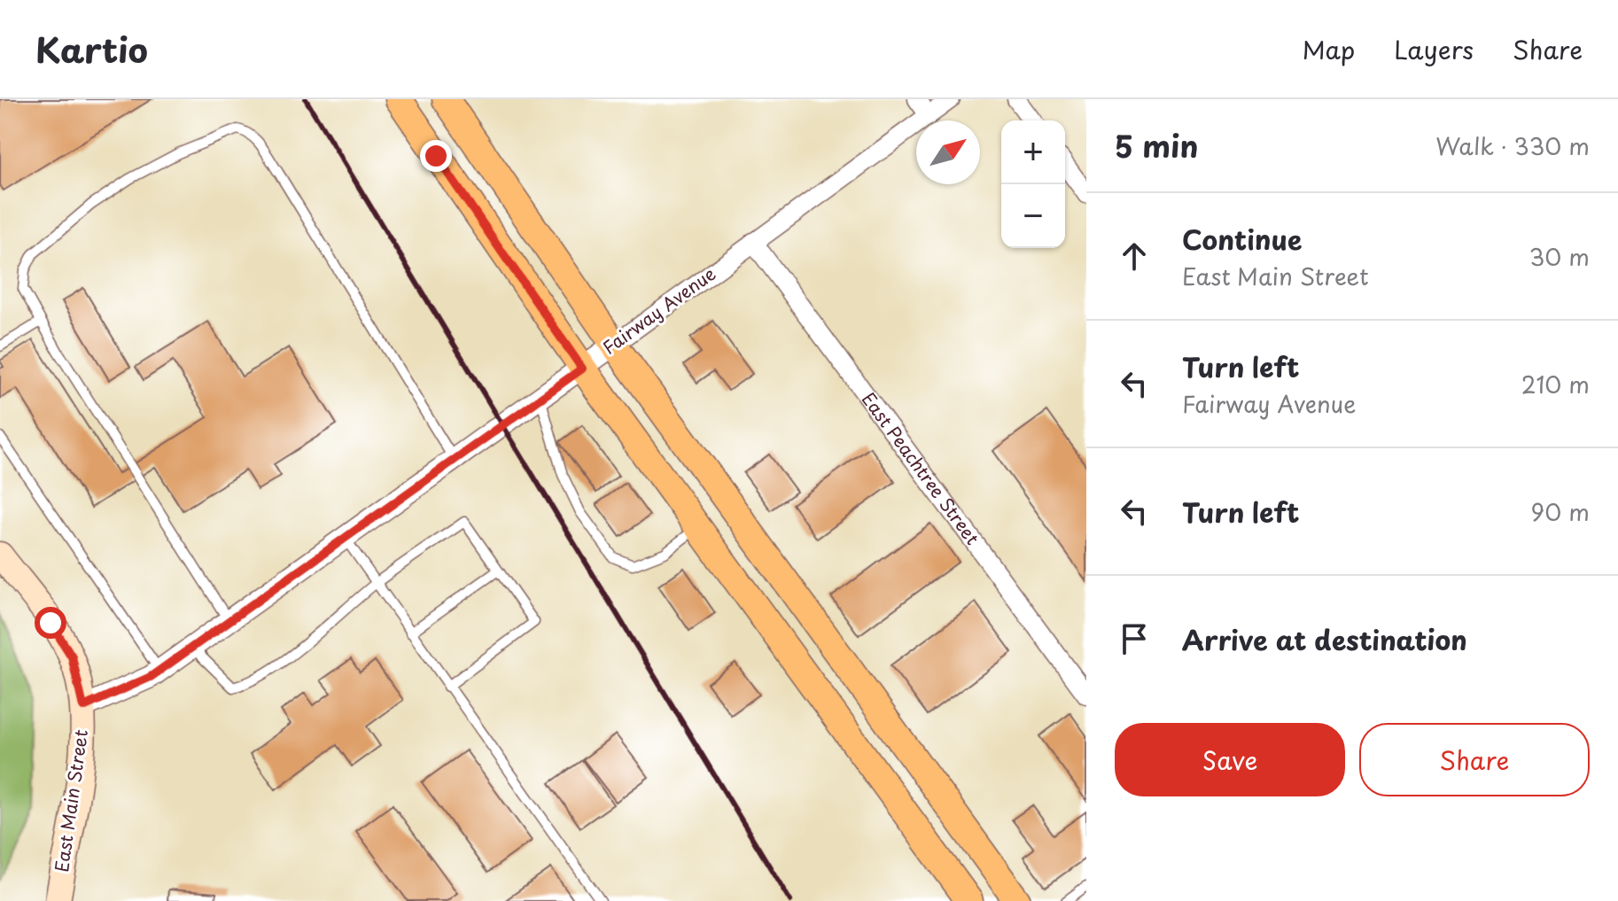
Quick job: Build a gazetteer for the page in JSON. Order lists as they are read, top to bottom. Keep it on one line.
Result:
{"streets":{"main road":["East Main Street"],"street":["Fairway Avenue","East Peachtree Street"]},"crossings":[["Fairway Avenue","East Peachtree Street"],["Fairway Avenue","East Main Street"]],"north":"top right","page":{"header":"Kartio","nav":["Map","Layers","Share"],"heading":["5 min","Walk · 330 m"],"map_buttons":["+","−"],"list":[["Continue","East Main Street","30 m"],["Turn left","Fairway Avenue","210 m"],["Turn left","90 m"],"Arrive at destination"],"buttons":["Save","Share"]}}
